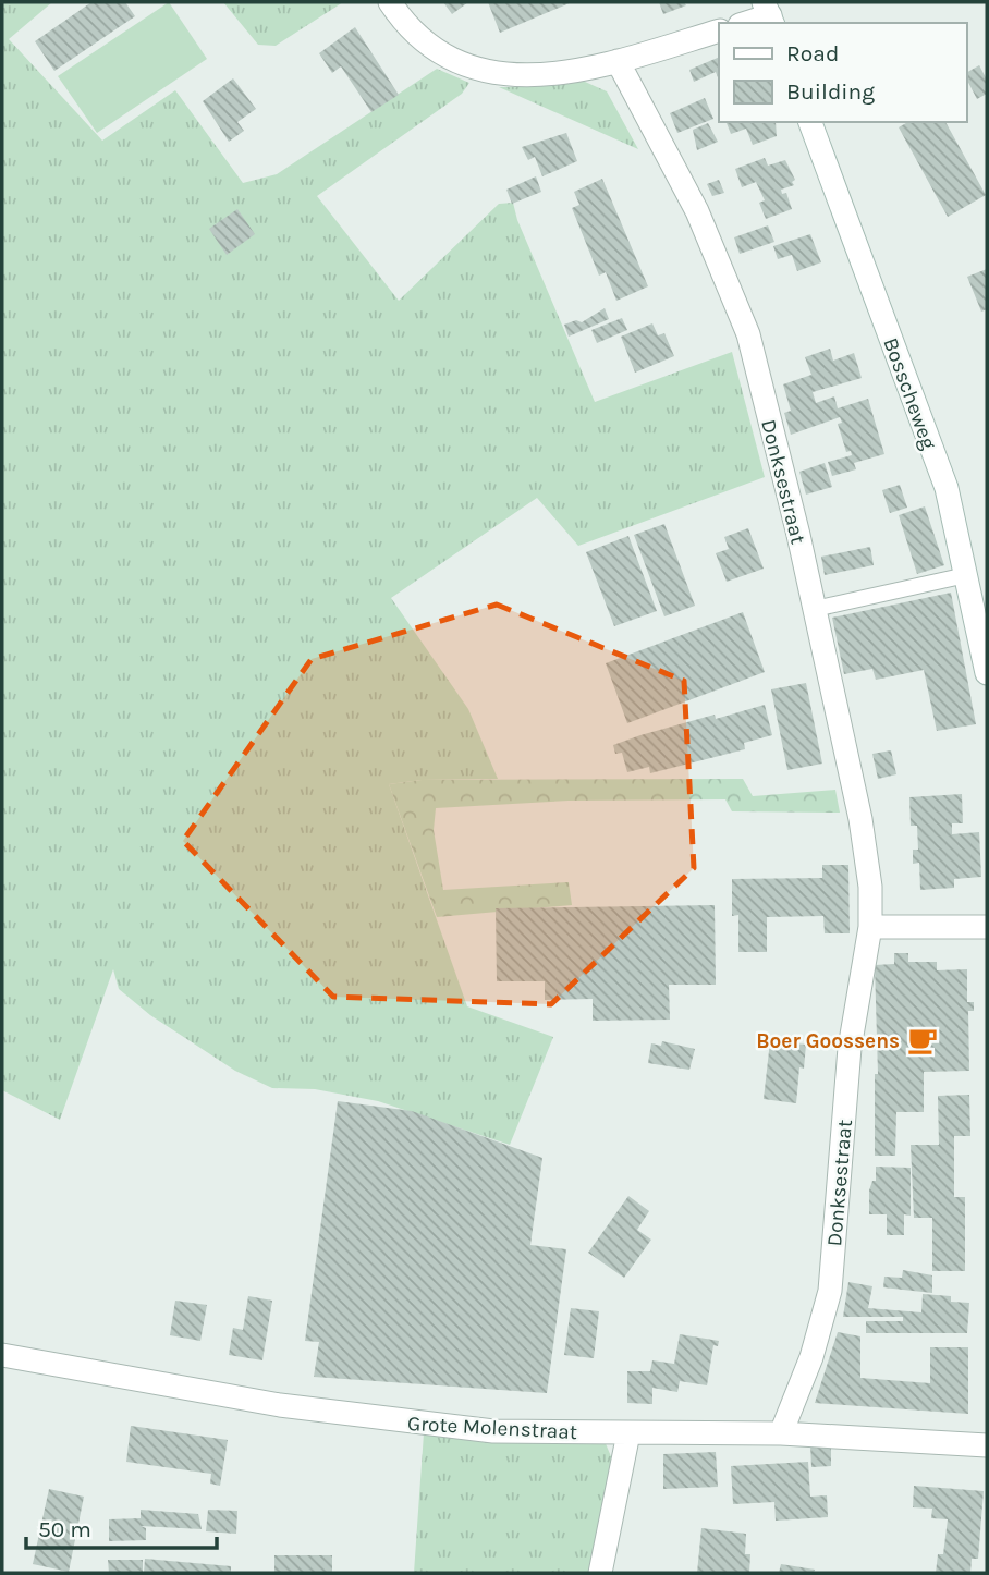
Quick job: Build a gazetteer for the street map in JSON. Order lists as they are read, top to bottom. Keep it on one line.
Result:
{"streets":{"street":["Bosscheweg","Donksestraat","Grote Molenstraat"]},"crossings":[["Donksestraat","Grote Molenstraat"]],"places":{"cafe":["Boer Goossens"]},"legend":["Road","Building"],"scale_bar":"50 m"}
